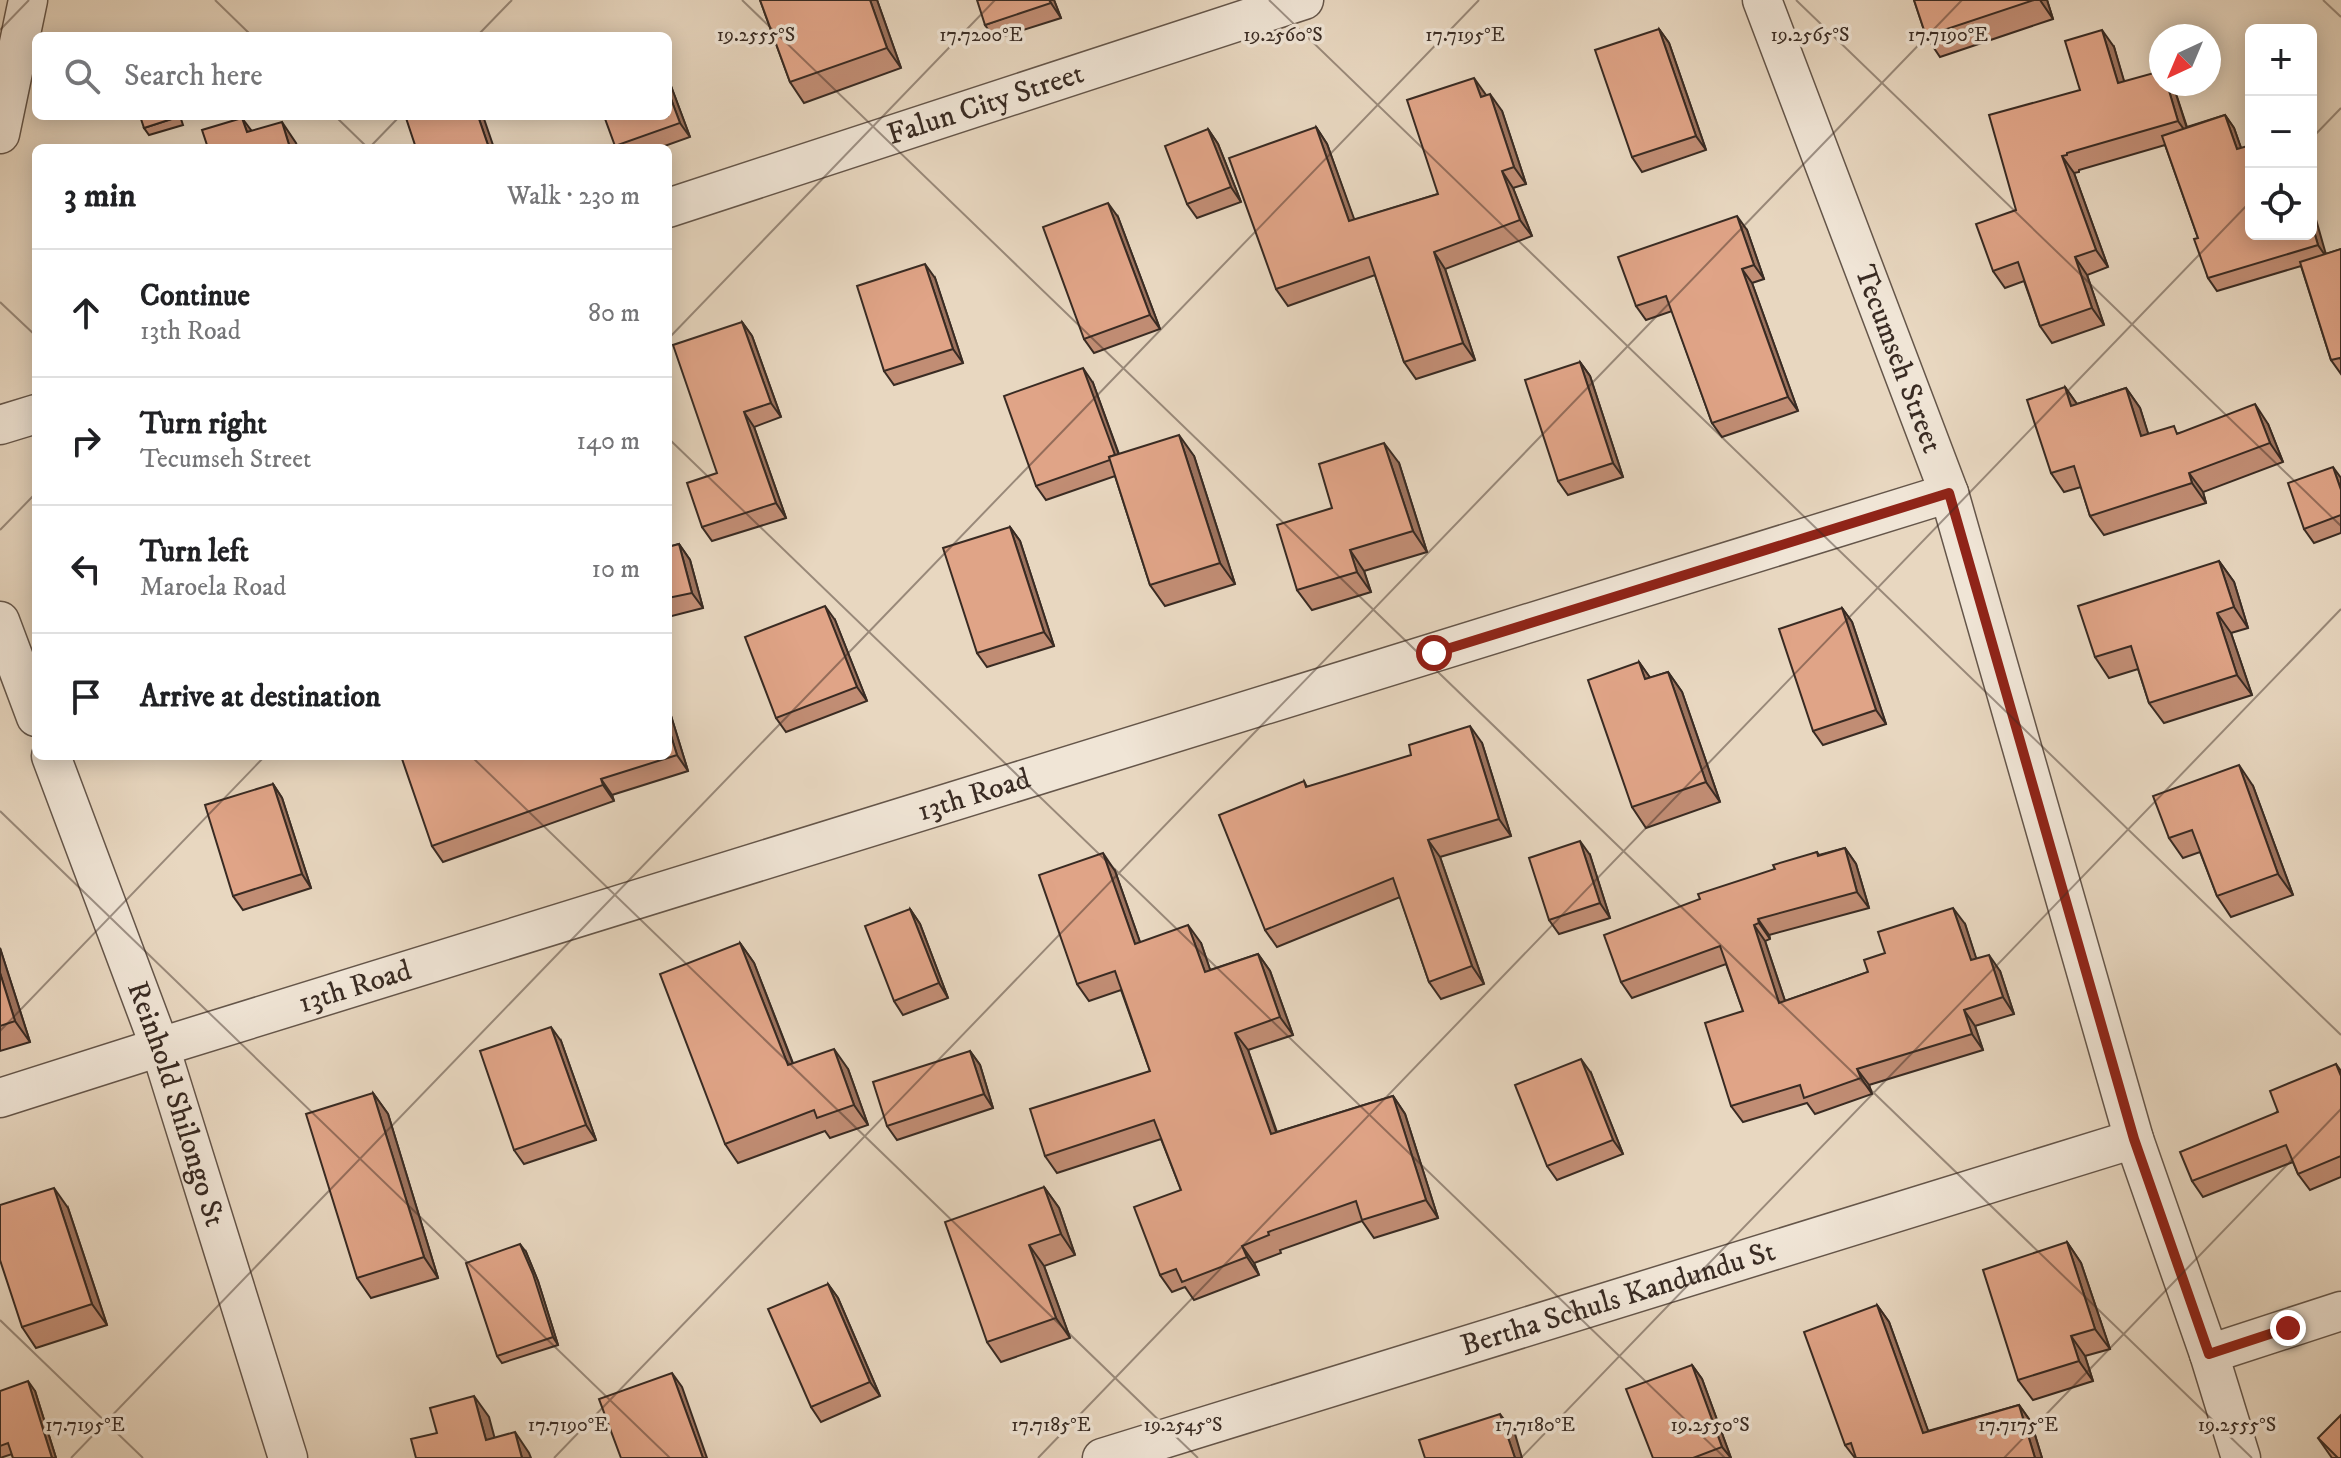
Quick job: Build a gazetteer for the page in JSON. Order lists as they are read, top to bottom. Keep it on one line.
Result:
{"streets":{"street":["Falun City Street","Tecumseh Street","13th Road","Reinhold Shilongo St","Bertha Schuls Kandundu St"]},"crossings":[["Tecumseh Street","13th Road"],["Tecumseh Street","Bertha Schuls Kandundu St"],["13th Road","Reinhold Shilongo St"]],"north":"bottom left","page":{"map_buttons":["+","−"],"search":"Search here","heading":["3 min","Walk · 230 m"],"list":[["Continue","13th Road","80 m"],["Turn right","Tecumseh Street","140 m"],["Turn left","Maroela Road","10 m"],"Arrive at destination"]},"coordinates":["19.2555°S","19.2560°S","19.2565°S","17.7200°E","17.7195°E","17.7190°E","17.7185°E","17.7180°E","17.7175°E","19.2545°S","19.2550°S"]}
